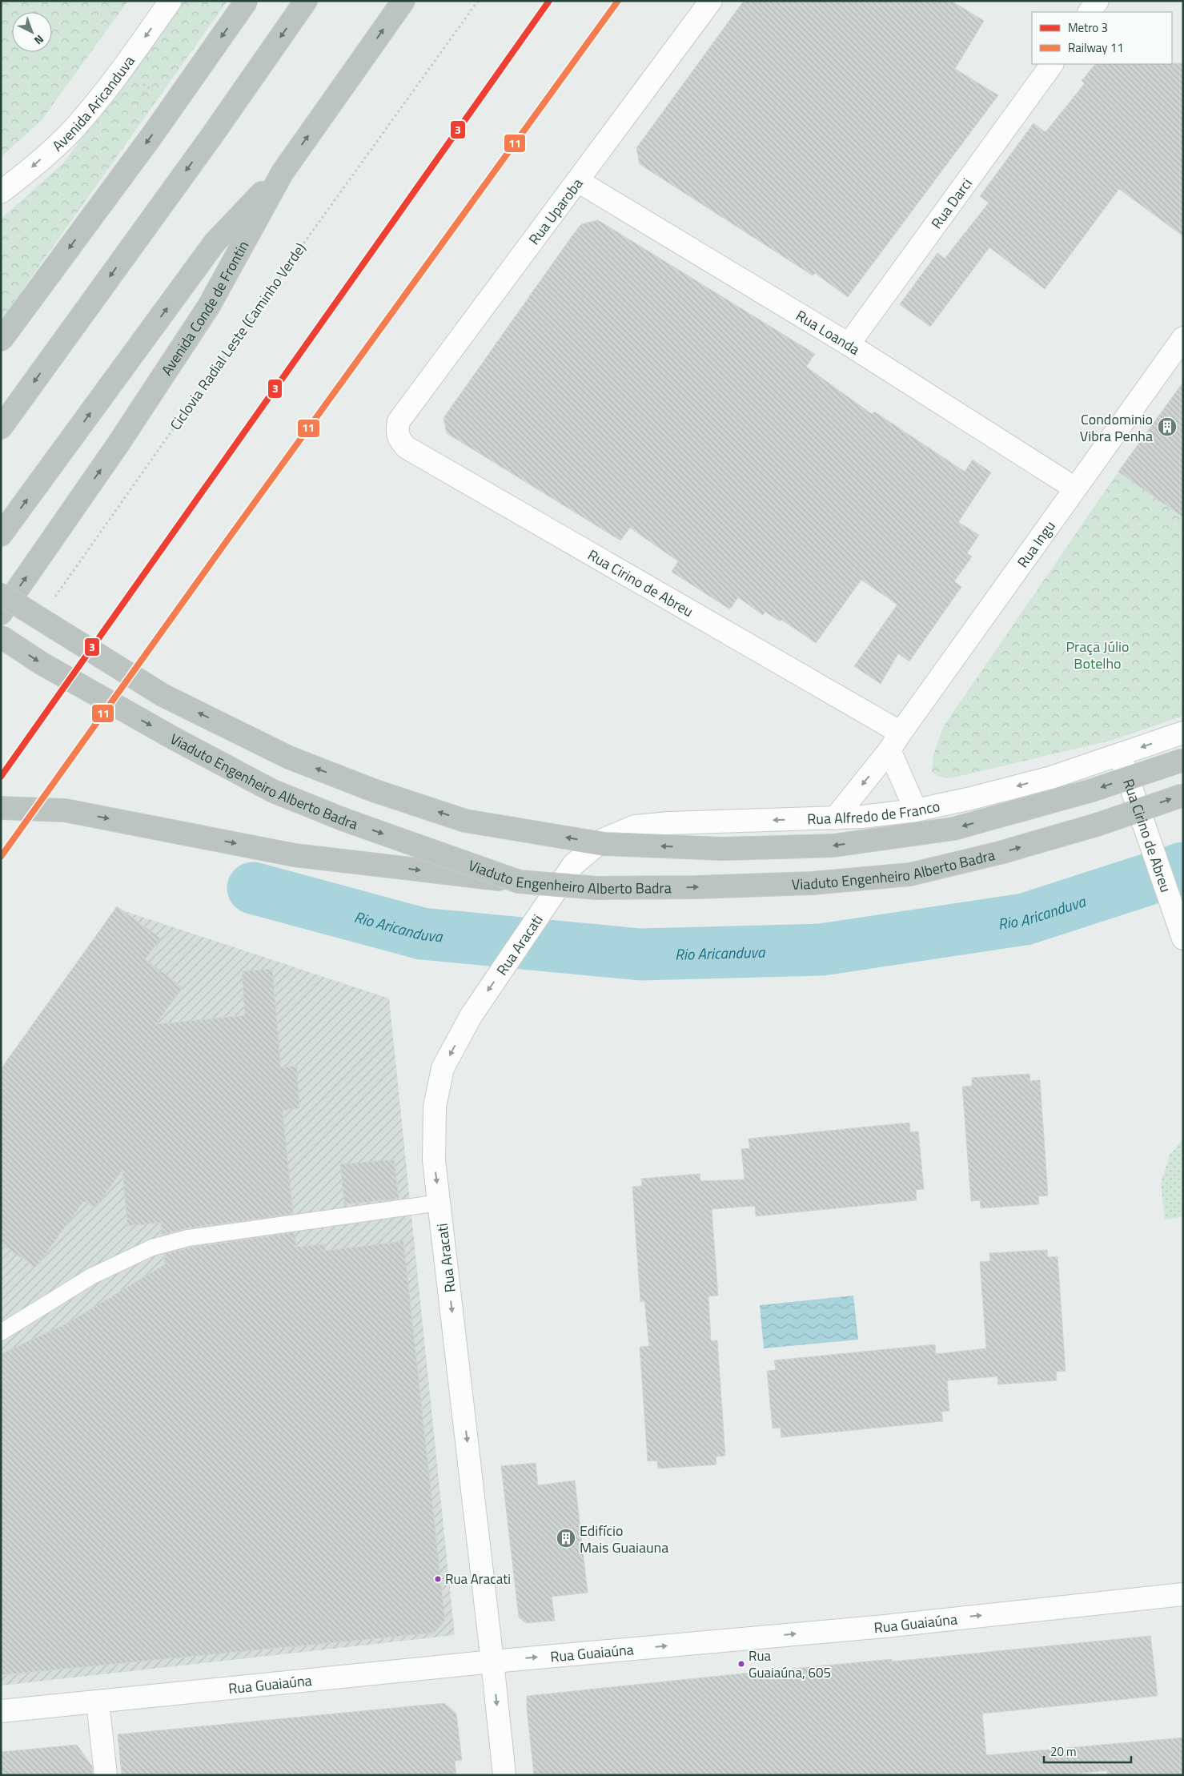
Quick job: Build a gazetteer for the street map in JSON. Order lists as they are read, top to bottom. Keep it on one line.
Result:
{"streets":{"highway":["Avenida Conde de Frontin","Viaduto Engenheiro Alberto Badra"],"street":["Avenida Aricanduva","Rua Darci","Rua Uparoba","Rua Loanda","Rua Ingu","Rua Cirino de Abreu","Rua Alfredo de Franco","Rua Aracati","Rua Guaiaúna"],"path":["Ciclovia Radial Leste (Caminho Verde)"]},"crossings":[["Rua Darci","Rua Loanda"],["Rua Uparoba","Rua Loanda"],["Rua Uparoba","Rua Cirino de Abreu"],["Rua Loanda","Rua Ingu"],["Rua Ingu","Rua Cirino de Abreu"],["Rua Ingu","Rua Alfredo de Franco"],["Rua Cirino de Abreu","Rua Alfredo de Franco"],["Rua Alfredo de Franco","Rua Aracati"],["Rua Aracati","Rua Guaiaúna"]],"one_way":["Avenida Aricanduva","Rua Alfredo de Franco","Rua Aracati","Rua Guaiaúna"],"water":["Rio Aricanduva"],"parks":["Praça Júlio Botelho"],"places":{"building":["Condominio Vibra Penha","Edifício Mais Guaiauna"],"other":["Rua Aracati","Rua Guaiaúna, 605"]},"lines":["metro line 3","rail line 11"],"legend":["Metro 3","Railway 11"],"scale_bar":"20 m","north":"bottom right"}
